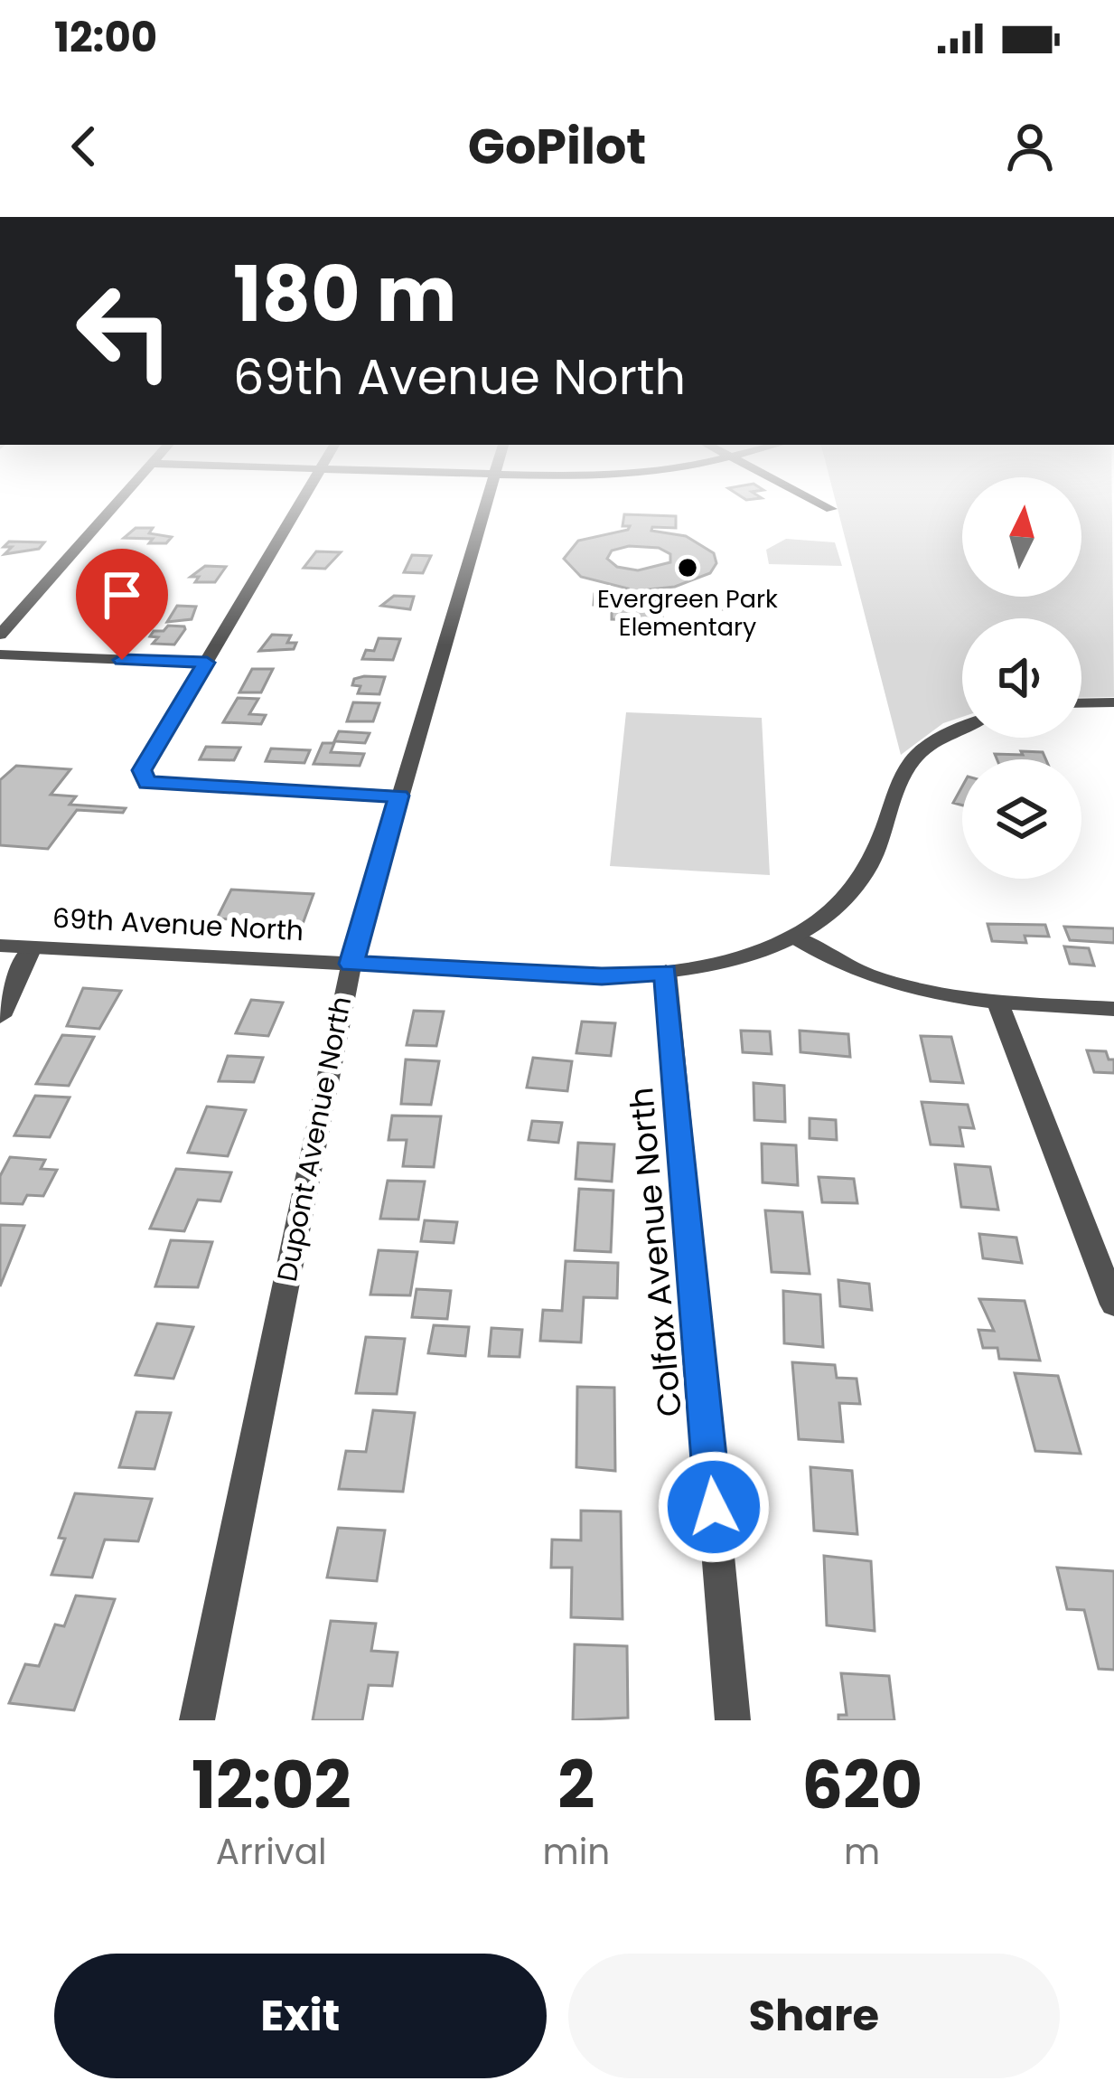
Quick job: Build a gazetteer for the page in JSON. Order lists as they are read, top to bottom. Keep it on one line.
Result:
{"streets":{"street":["69th Avenue North","Dupont Avenue North","Colfax Avenue North"]},"crossings":[["69th Avenue North","Dupont Avenue North"],["69th Avenue North","Colfax Avenue North"]],"places":["Evergreen Park Elementary"],"north":"top","page":{"status":"12:00","header":"GoPilot","turn":["180 m","69th Avenue North"],"eta":["12:02","Arrival","2","min","620","m"],"buttons":["Exit","Share"]}}
